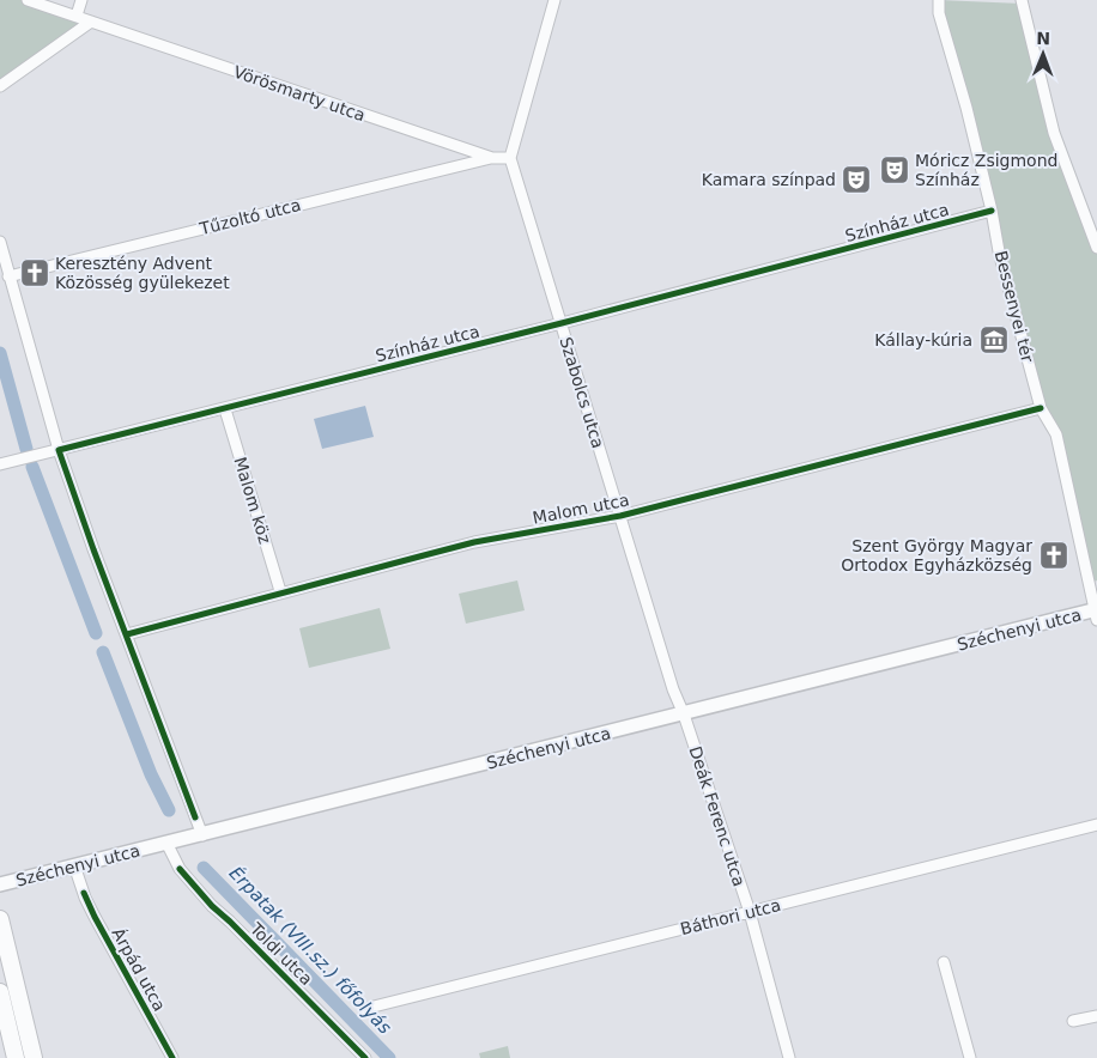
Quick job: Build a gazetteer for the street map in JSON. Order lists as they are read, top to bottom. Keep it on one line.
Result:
{"streets":{"street":["Vörösmarty utca","Tűzoltó utca","Színház utca","Bessenyei tér","Szabolcs utca","Malom köz","Malom utca","Széchenyi utca","Deák Ferenc utca","Báthori utca","Toldi utca","Árpád utca"]},"crossings":[["Vörösmarty utca","Tűzoltó utca"],["Vörösmarty utca","Szabolcs utca"],["Színház utca","Bessenyei tér"],["Színház utca","Szabolcs utca"],["Színház utca","Malom köz"],["Bessenyei tér","Malom utca"],["Bessenyei tér","Széchenyi utca"],["Szabolcs utca","Malom utca"],["Szabolcs utca","Széchenyi utca"],["Szabolcs utca","Deák Ferenc utca"],["Malom köz","Malom utca"],["Széchenyi utca","Deák Ferenc utca"],["Széchenyi utca","Toldi utca"],["Széchenyi utca","Árpád utca"],["Deák Ferenc utca","Báthori utca"]],"water":["Érpatak (VIII.sz.) főfolyás"],"places":{"theatre":["Móricz Zsigmond Színház","Kamara színpad"],"church":["Keresztény Advent Közösség gyülekezet","Szent György Magyar Ortodox Egyházközség"],"museum":["Kállay-kúria"]},"north":"top"}
